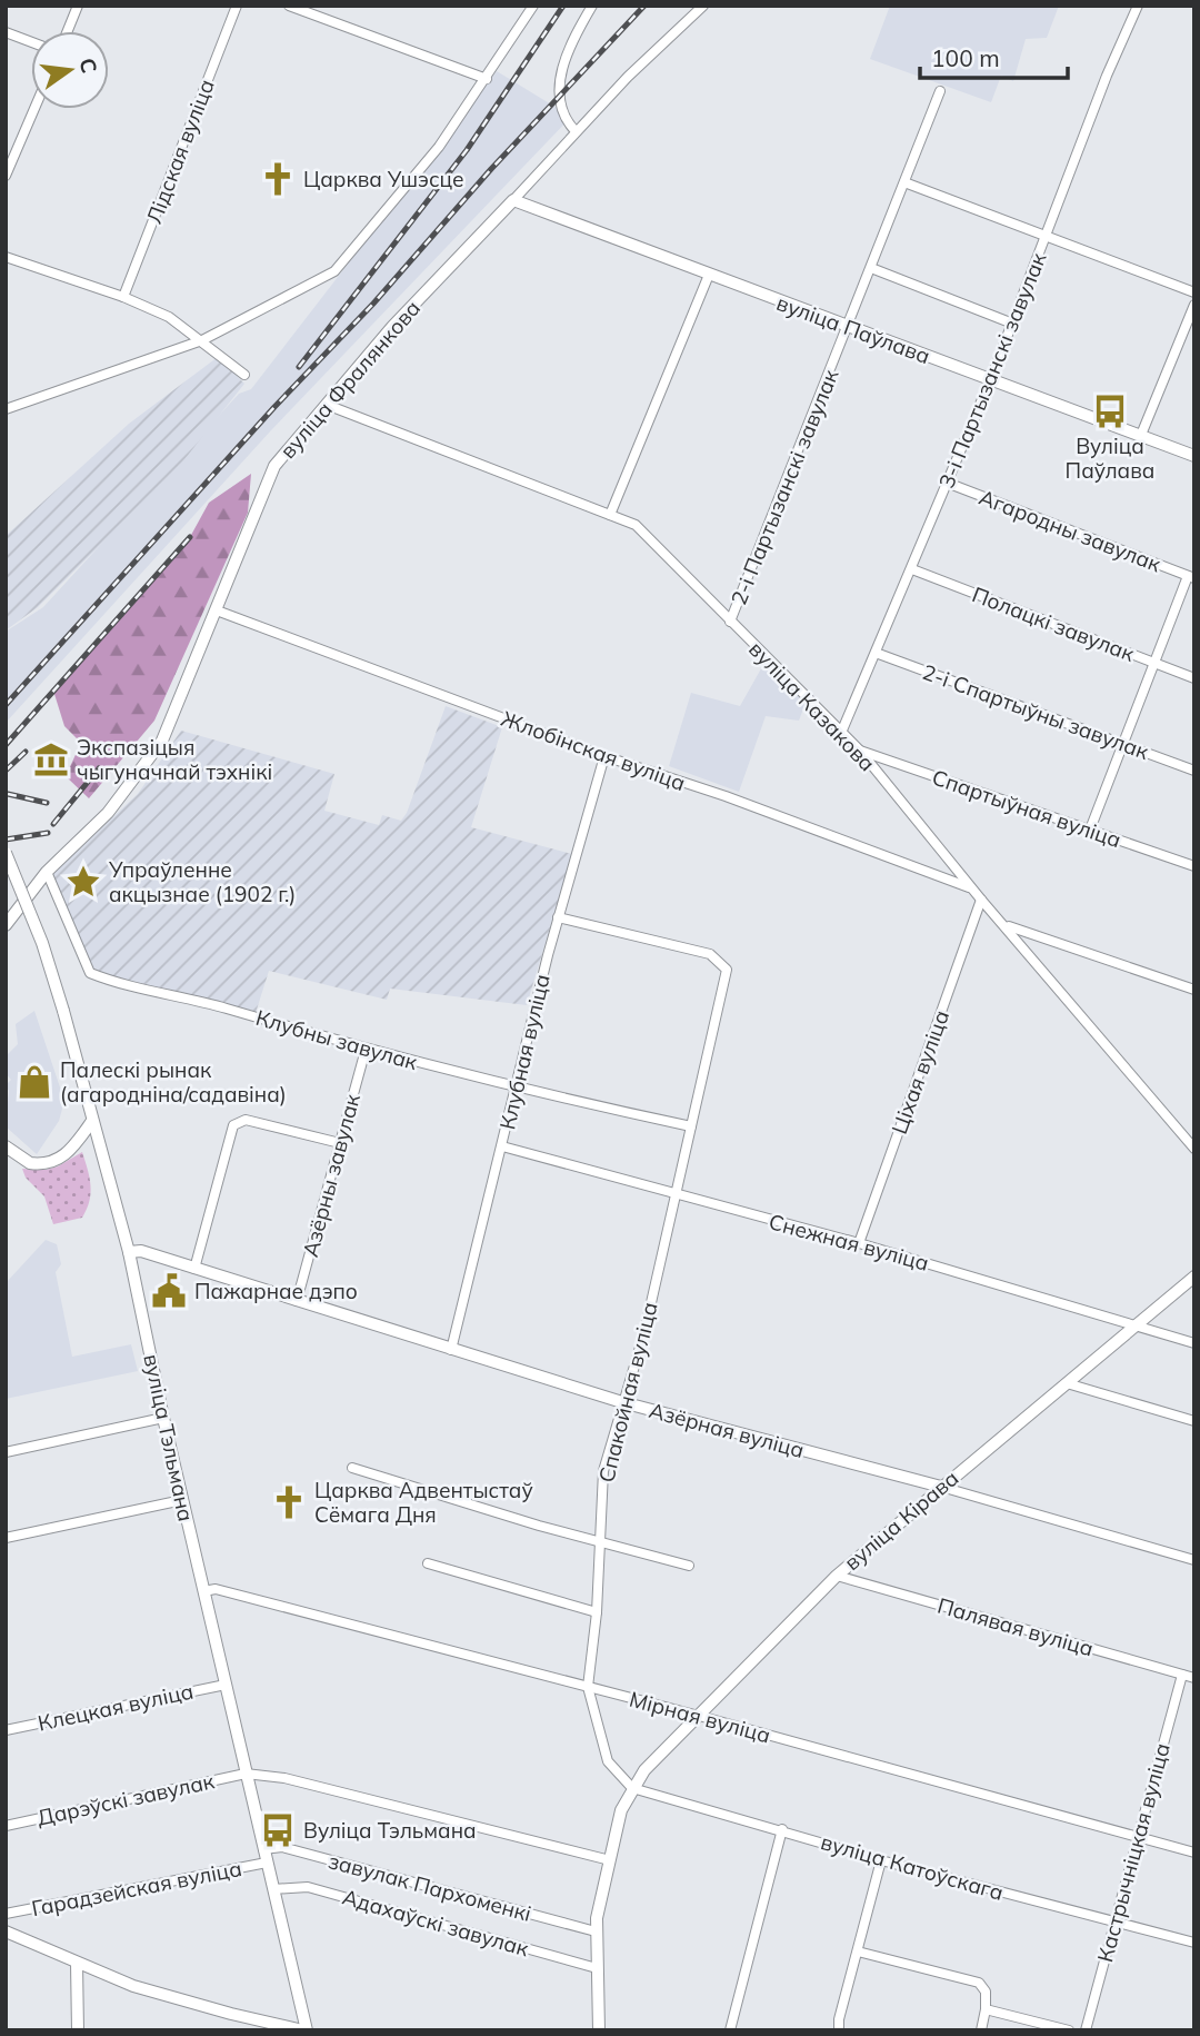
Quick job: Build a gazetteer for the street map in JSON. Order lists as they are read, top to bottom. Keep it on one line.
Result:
{"streets":{"main road":["вуліца Паўлава","вуліца Фралянкова","Азёрная вуліца","вуліца Тэльмана","вуліца Кірава"],"street":["Лідская вуліца","3-і Партызанскі завулак","2-і Партызанскі завулак","Агародны завулак","Полацкі завулак","вуліца Казакова","2-і Спартыўны завулак","Жлобінская вуліца","Спартыўная вуліца","Клубны завулак","Клубная вуліца","Ціхая вуліца","Азёрны завулак","Снежная вуліца","Спакойная вуліца","Палявая вуліца","Клецкая вуліца","Мірная вуліца","Дарэўскі завулак","Кастрычніцкая вуліца","вуліца Катоўскага","завулак Пархоменкі","Гарадзейская вуліца","Адахаўскі завулак"]},"crossings":[["вуліца Паўлава","3-і Партызанскі завулак"],["вуліца Паўлава","вуліца Фралянкова"],["вуліца Паўлава","2-і Партызанскі завулак"],["3-і Партызанскі завулак","Агародны завулак"],["3-і Партызанскі завулак","Полацкі завулак"],["3-і Партызанскі завулак","вуліца Казакова"],["3-і Партызанскі завулак","2-і Спартыўны завулак"],["вуліца Фралянкова","вуліца Казакова"],["вуліца Фралянкова","Жлобінская вуліца"],["вуліца Фралянкова","Клубны завулак"],["2-і Партызанскі завулак","вуліца Казакова"],["вуліца Казакова","Жлобінская вуліца"],["вуліца Казакова","Спартыўная вуліца"],["вуліца Казакова","Ціхая вуліца"],["Жлобінская вуліца","Клубная вуліца"],["Клубны завулак","Клубная вуліца"],["Клубны завулак","Азёрны завулак"],["Клубны завулак","Спакойная вуліца"],["Клубная вуліца","Снежная вуліца"],["Клубная вуліца","Спакойная вуліца"],["Клубная вуліца","Азёрная вуліца"],["Ціхая вуліца","Снежная вуліца"],["Азёрны завулак","Азёрная вуліца"],["Снежная вуліца","Спакойная вуліца"],["Снежная вуліца","вуліца Кірава"],["Спакойная вуліца","Азёрная вуліца"],["Спакойная вуліца","вуліца Кірава"],["Спакойная вуліца","Мірная вуліца"],["Спакойная вуліца","вуліца Катоўскага"],["Азёрная вуліца","вуліца Тэльмана"],["Азёрная вуліца","вуліца Кірава"],["вуліца Тэльмана","Клецкая вуліца"],["вуліца Тэльмана","Мірная вуліца"],["вуліца Тэльмана","Дарэўскі завулак"],["вуліца Тэльмана","завулак Пархоменкі"],["вуліца Тэльмана","Гарадзейская вуліца"],["вуліца Тэльмана","Адахаўскі завулак"],["вуліца Кірава","Палявая вуліца"],["вуліца Кірава","Мірная вуліца"],["вуліца Кірава","вуліца Катоўскага"],["Палявая вуліца","Кастрычніцкая вуліца"],["Мірная вуліца","Кастрычніцкая вуліца"],["Кастрычніцкая вуліца","вуліца Катоўскага"]],"places":{"church":["Царква Ушэсце","Царква Адвентыстаў Сёмага Дня"],"bus stop":["Вуліца Паўлава","Вуліца Тэльмана"],"museum":["Экспазіцыя чыгуначнай тэхнікі"],"place":["Упраўленне акцызнае (1902 г.)"],"shop":["Палескі рынак (агародніна/садавіна)"],"public building":["Пажарнае дэпо"]},"scale_bar":"100 m","north":"right"}
